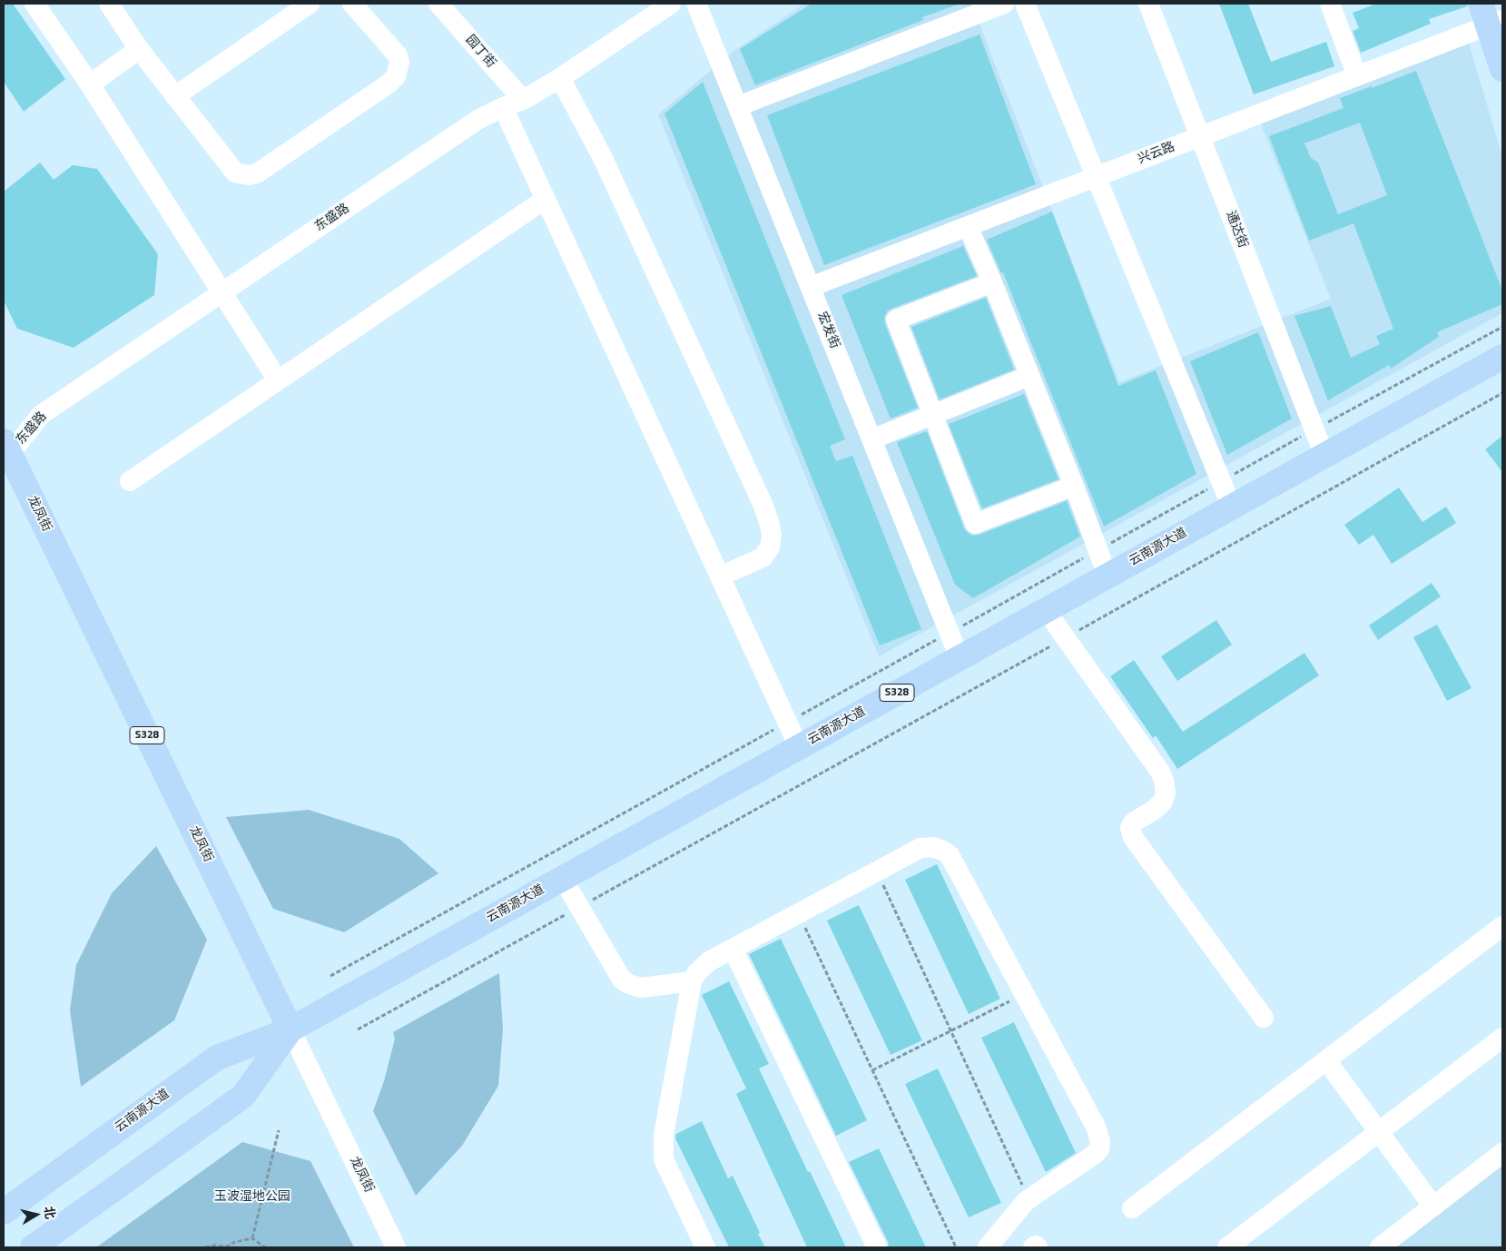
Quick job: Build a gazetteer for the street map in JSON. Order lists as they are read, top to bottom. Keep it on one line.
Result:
{"streets":{"main road":["龙凤街","云南源大道","S328"],"street":["园丁街","兴云路","东盛路","通达街","宏发街"]},"crossings":[["园丁街","东盛路"],["兴云路","通达街"],["兴云路","宏发街"],["东盛路","龙凤街"],["通达街","云南源大道"],["宏发街","云南源大道"],["龙凤街","云南源大道"]],"parks":["玉波湿地公园"],"north":"right"}
